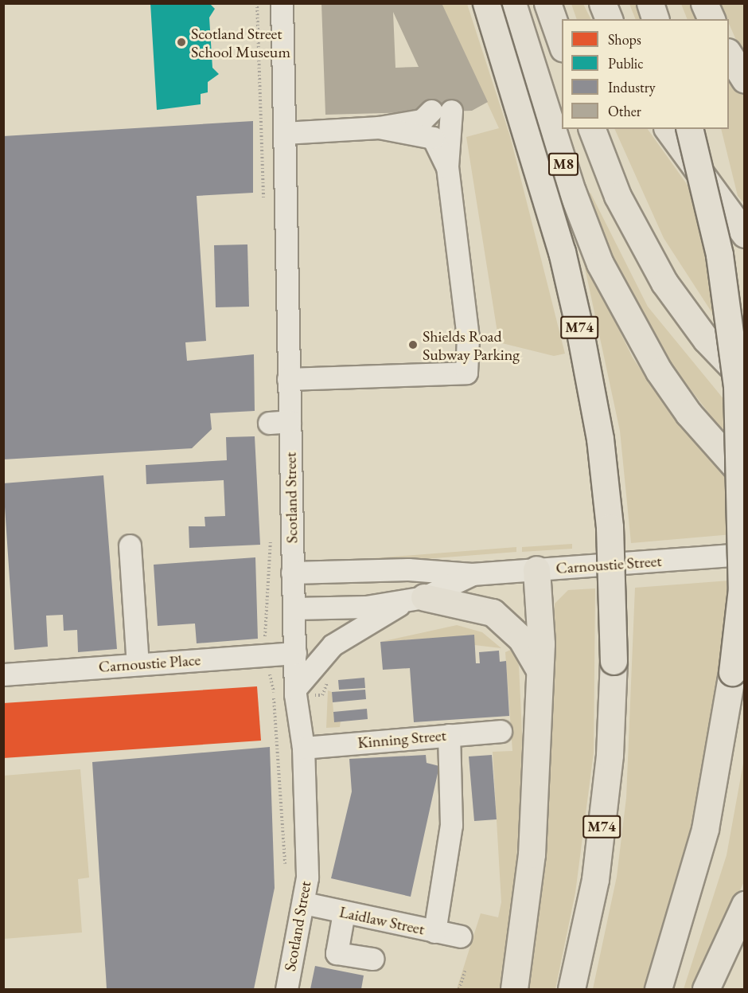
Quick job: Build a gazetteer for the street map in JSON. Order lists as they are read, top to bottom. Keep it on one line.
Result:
{"streets":{"highway":["M8","M74"],"street":["Scotland Street","Carnoustie Street","Carnoustie Place","Kinning Street","Laidlaw Street"]},"crossings":[["Scotland Street","Carnoustie Street"],["Scotland Street","Carnoustie Place"],["Scotland Street","Kinning Street"],["Scotland Street","Laidlaw Street"]],"places":["Scotland Street School Museum","Shields Road Subway Parking"],"legend":["Shops","Public","Industry","Other"]}
